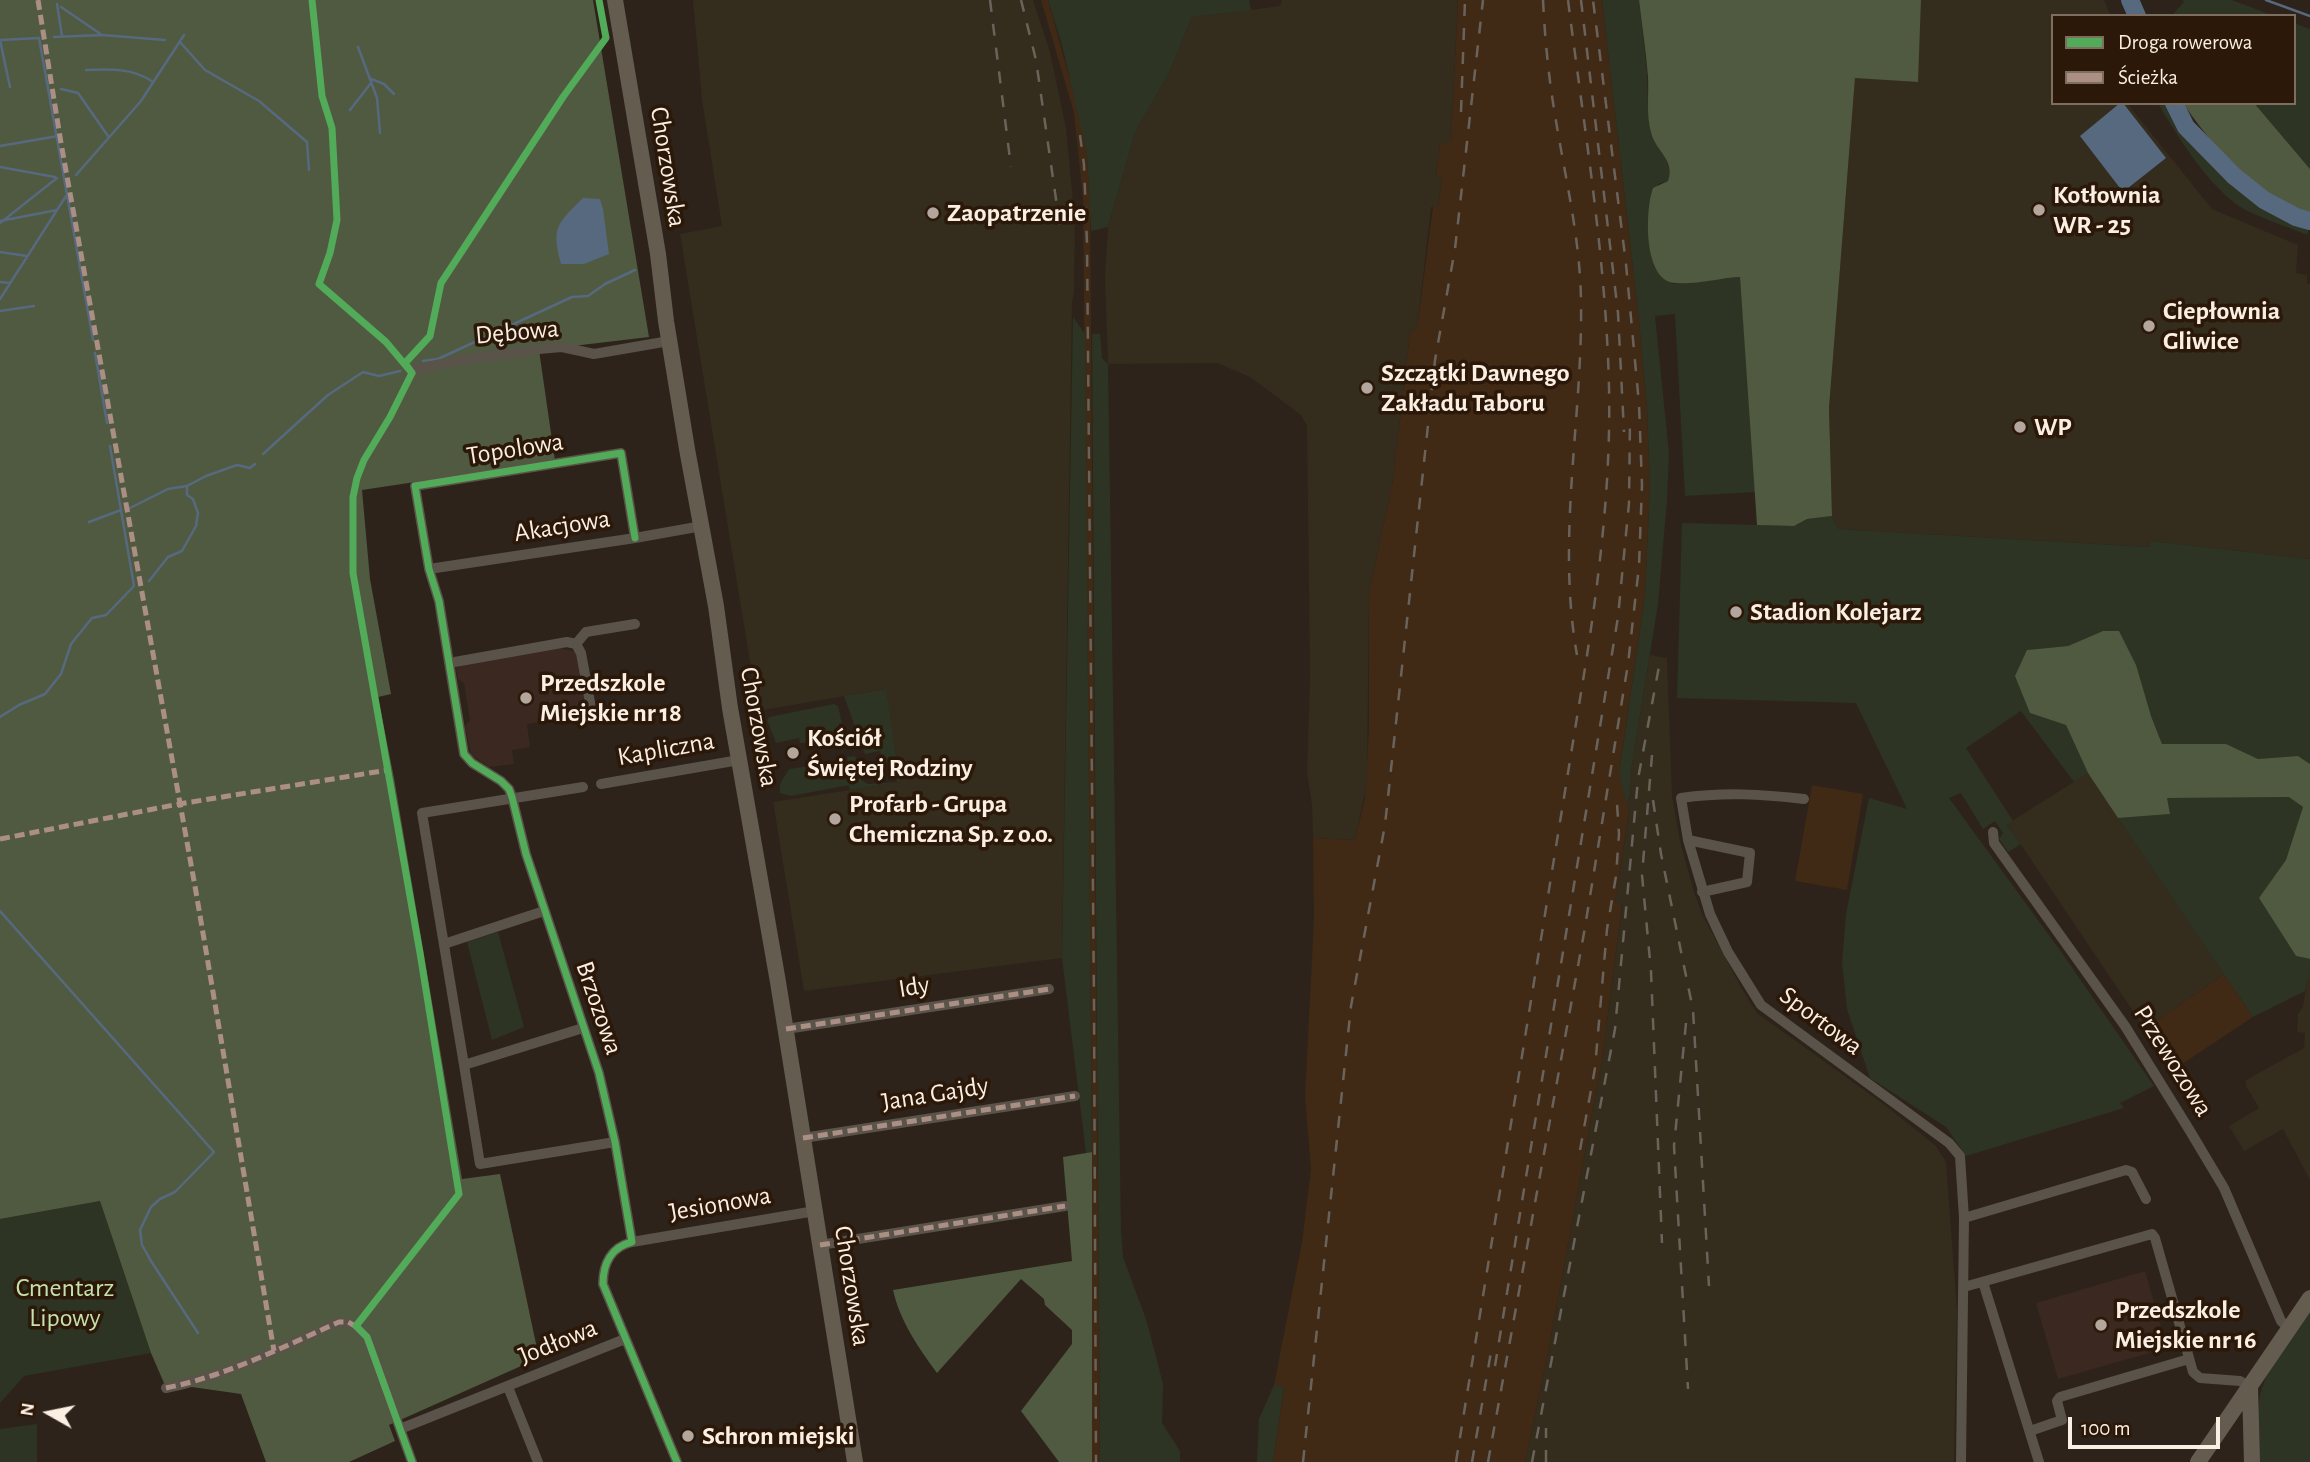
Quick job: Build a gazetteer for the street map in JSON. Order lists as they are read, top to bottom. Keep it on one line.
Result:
{"streets":{"main road":["Chorzowska"],"street":["Dębowa","Topolowa","Akacjowa","Kapliczna","Idy","Brzozowa","Sportowa","Przewozowa","Jana Gajdy","Jesionowa","Jodłowa"]},"crossings":[["Chorzowska","Dębowa"],["Chorzowska","Akacjowa"],["Chorzowska","Kapliczna"],["Chorzowska","Idy"],["Chorzowska","Jana Gajdy"],["Chorzowska","Jesionowa"],["Topolowa","Akacjowa"],["Brzozowa","Jesionowa"]],"parks":["Cmentarz Lipowy"],"places":["Kotłownia WR - 25","Zaopatrzenie","Ciepłownia Gliwice","Szczątki Dawnego Zakładu Taboru","WP","Stadion Kolejarz","Przedszkole Miejskie nr 18","Kościół Świętej Rodziny","Profarb - Grupa Chemiczna Sp. z o.o.","Przedszkole Miejskie nr 16","Schron miejski"],"legend":["Droga rowerowa","Ścieżka"],"scale_bar":"100 m","north":"left"}
